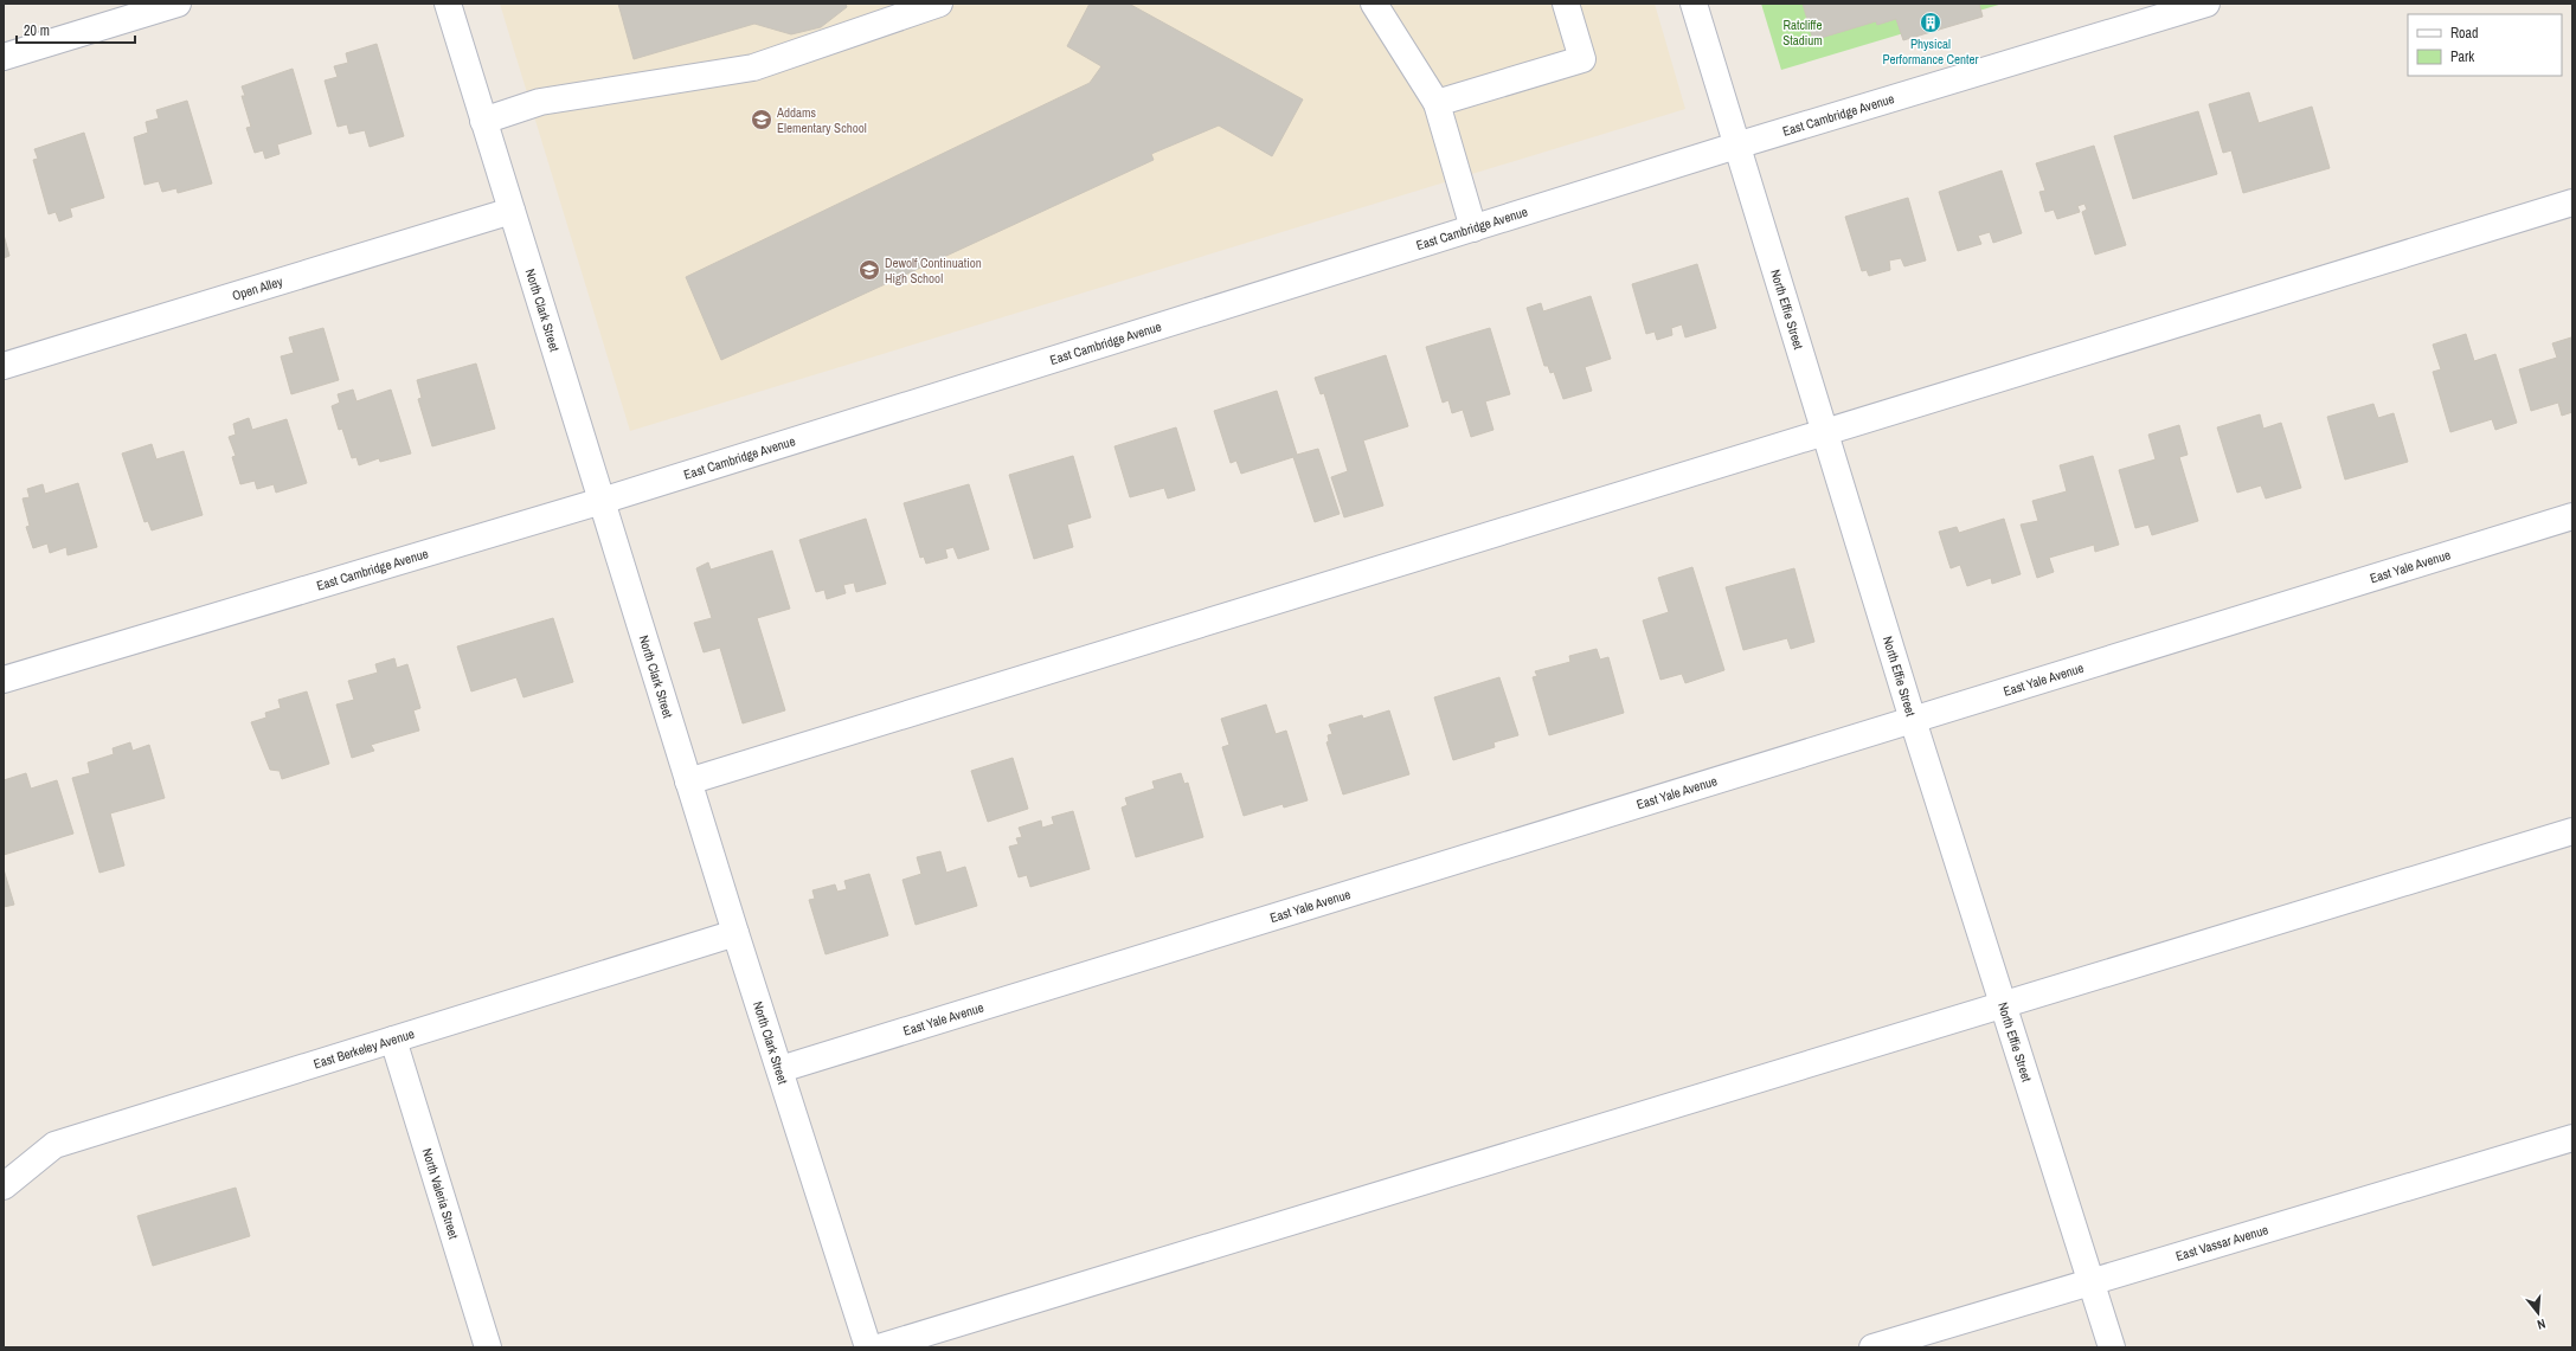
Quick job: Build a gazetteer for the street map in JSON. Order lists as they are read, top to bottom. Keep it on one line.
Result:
{"streets":{"street":["East Cambridge Avenue","Open Alley","North Clark Street","North Effie Street","East Yale Avenue","East Berkeley Avenue","North Valeria Street","East Vassar Avenue"]},"crossings":[["East Cambridge Avenue","North Clark Street"],["East Cambridge Avenue","North Effie Street"],["Open Alley","North Clark Street"],["North Clark Street","East Yale Avenue"],["North Clark Street","East Berkeley Avenue"],["North Effie Street","East Yale Avenue"],["North Effie Street","East Vassar Avenue"],["East Berkeley Avenue","North Valeria Street"]],"parks":["Ratcliffe Stadium"],"places":{"building":["Physical Performance Center"],"school or university":["Addams Elementary School","Dewolf Continuation High School"]},"legend":["Road","Park"],"scale_bar":"20 m","north":"bottom"}
